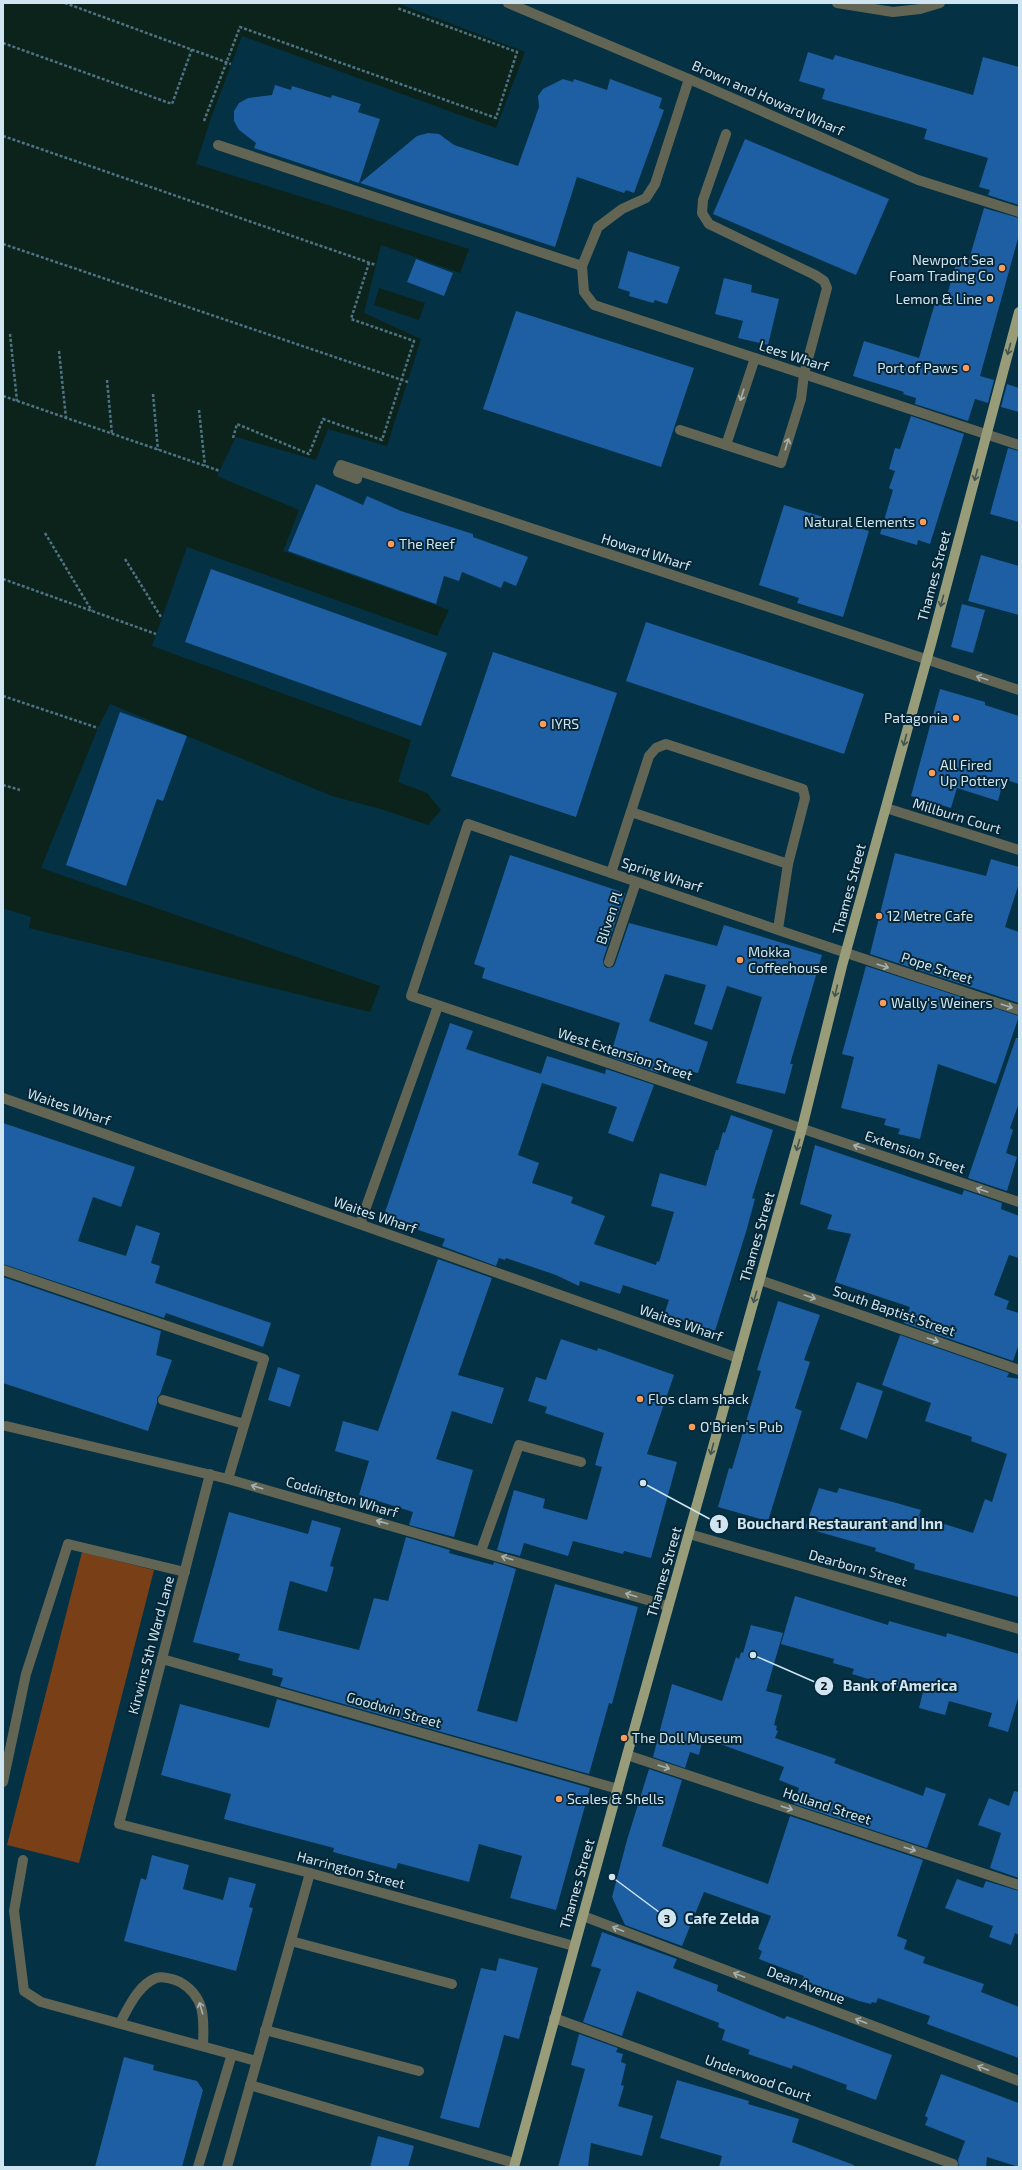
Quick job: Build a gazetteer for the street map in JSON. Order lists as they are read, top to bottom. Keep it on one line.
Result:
{"streets":{"main road":["Thames Street"],"street":["Brown and Howard Wharf","Lees Wharf","Howard Wharf","Millburn Court","Spring Wharf","Bliven Pl","Pope Street","West Extension Street","Waites Wharf","Extension Street","South Baptist Street","Coddington Wharf","Dearborn Street","Kirwins 5th Ward Lane","Goodwin Street","Holland Street","Harrington Street","Dean Avenue","Underwood Court"]},"crossings":[["Lees Wharf","Thames Street"],["Howard Wharf","Thames Street"],["Thames Street","Millburn Court"],["Thames Street","Spring Wharf"],["Thames Street","Pope Street"],["Thames Street","West Extension Street"],["Thames Street","Waites Wharf"],["Thames Street","Extension Street"],["Thames Street","South Baptist Street"],["Thames Street","Coddington Wharf"],["Thames Street","Dearborn Street"],["Thames Street","Goodwin Street"],["Thames Street","Holland Street"],["Thames Street","Harrington Street"],["Thames Street","Dean Avenue"],["Thames Street","Underwood Court"],["Spring Wharf","Bliven Pl"],["Spring Wharf","Pope Street"],["Spring Wharf","West Extension Street"],["West Extension Street","Extension Street"],["Coddington Wharf","Kirwins 5th Ward Lane"],["Kirwins 5th Ward Lane","Goodwin Street"],["Kirwins 5th Ward Lane","Harrington Street"]],"one_way":["Thames Street","Pope Street","Extension Street","South Baptist Street","Coddington Wharf","Holland Street","Dean Avenue"],"places":["Newport Sea Foam Trading Co","Lemon & Line","Port of Paws","Natural Elements","The Reef","Patagonia","IYRS","All Fired Up Pottery","12 Metre Cafe","Mokka Coffeehouse","Wally's Weiners","Flos clam shack","O'Brien's Pub","Bouchard Restaurant and Inn","Bank of America","The Doll Museum","Scales & Shells","Cafe Zelda"]}
